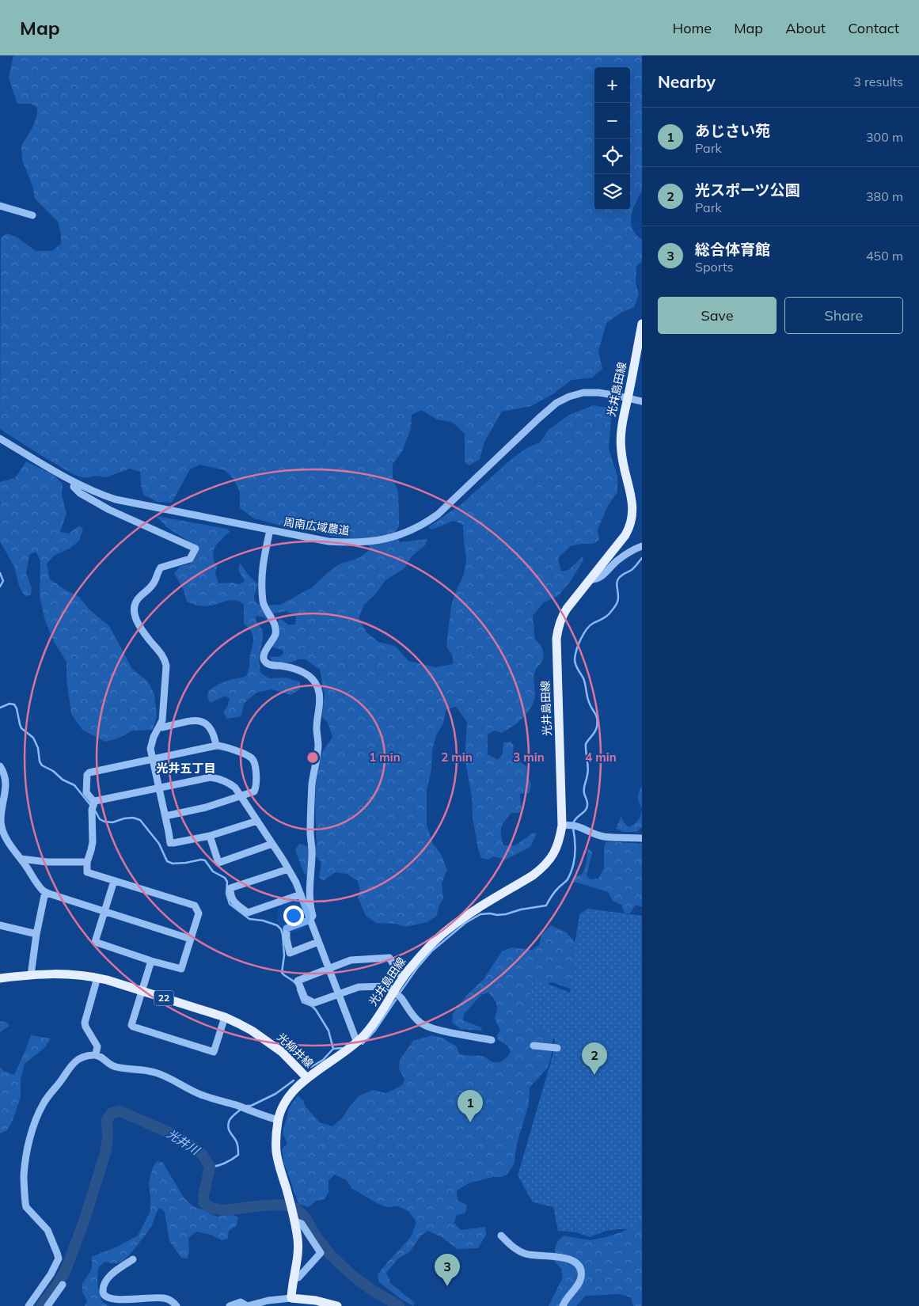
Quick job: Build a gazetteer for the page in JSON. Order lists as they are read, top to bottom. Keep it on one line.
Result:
{"streets":{"main road":["光井島田線","22","光柳井線"],"street":["周南広域農道"]},"crossings":[["光井島田線","周南広域農道"],["光井島田線","光柳井線"]],"districts":["光井五丁目"],"water":["光井川"],"page":{"header":"Map","nav":["Home","Map","About","Contact"],"heading":["Nearby","3 results"],"map_buttons":["+","−"],"list":[{"mark":"1","name":"あじさい苑","note":"Park","value":"300 m"},{"mark":"2","name":"光スポーツ公園","note":"Park","value":"380 m"},{"mark":"3","name":"総合体育館","note":"Sports","value":"450 m"}],"buttons":["Save","Share"],"pins":["2","1","3"]},"rings":["1 min","2 min","3 min","4 min"]}
